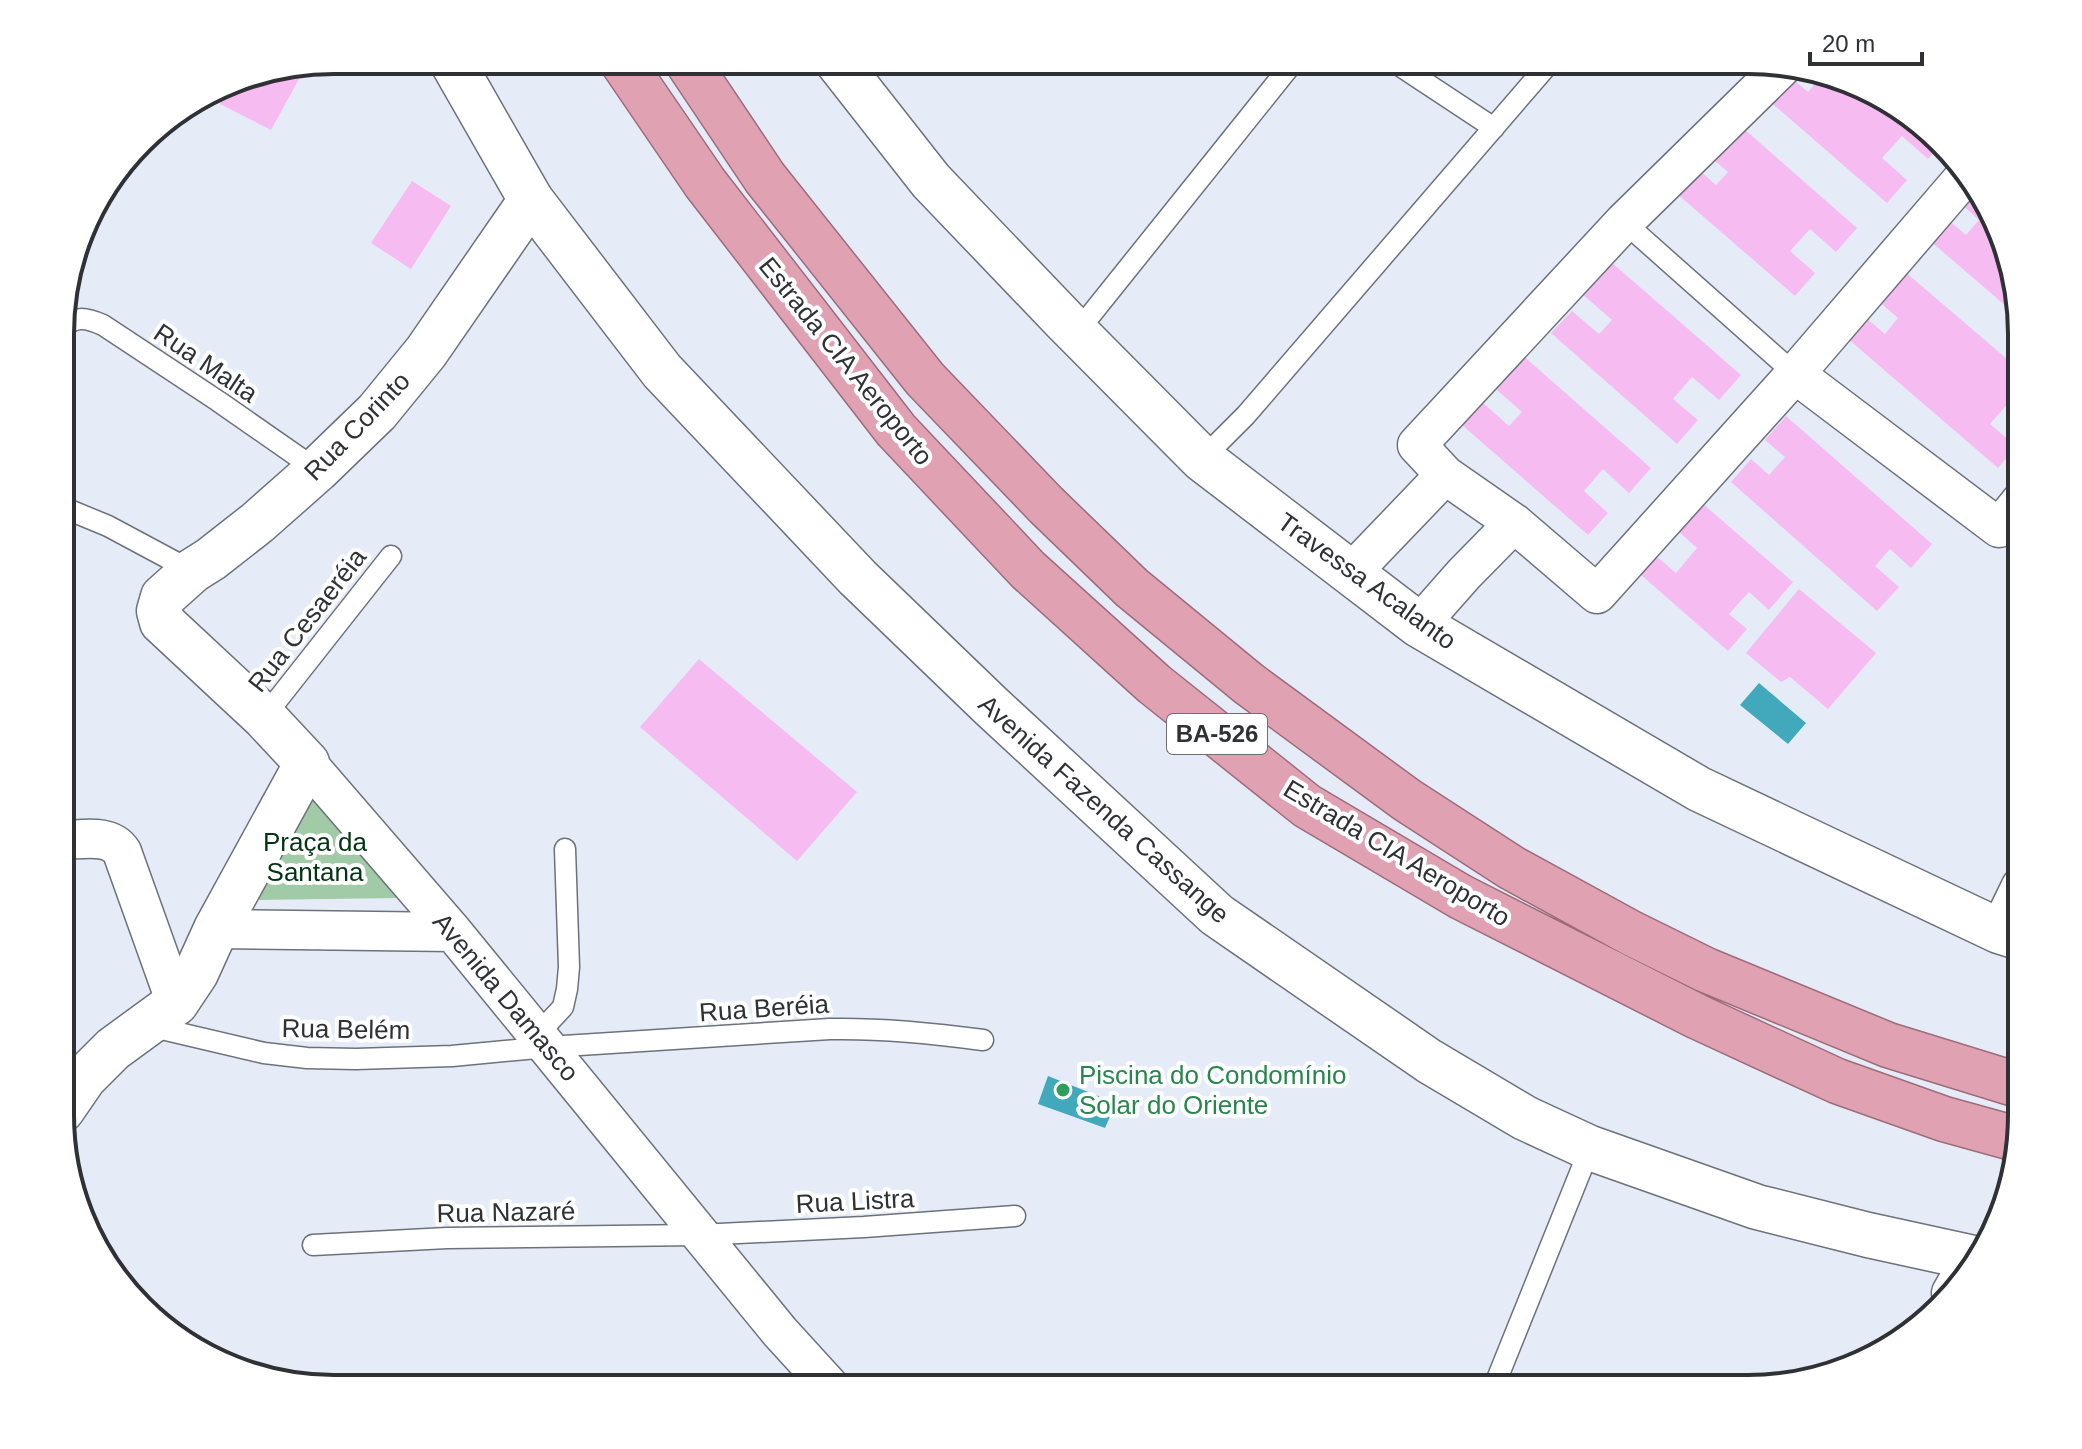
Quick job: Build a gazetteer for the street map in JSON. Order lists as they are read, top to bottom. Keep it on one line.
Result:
{"streets":{"highway":["Estrada CIA Aeroporto","BA-526"],"main road":["Rua Corinto","Travessa Acalanto","Avenida Fazenda Cassange","Avenida Damasco"],"lane":["Rua Malta","Rua Cesaeréia","Rua Beréia","Rua Belém","Rua Listra","Rua Nazaré"]},"crossings":[["Rua Malta","Rua Corinto"],["Rua Corinto","Avenida Fazenda Cassange"],["Rua Corinto","Avenida Damasco"],["Rua Cesaeréia","Avenida Damasco"],["Avenida Damasco","Rua Beréia"],["Avenida Damasco","Rua Belém"],["Avenida Damasco","Rua Listra"],["Avenida Damasco","Rua Nazaré"],["Rua Beréia","Rua Belém"],["Rua Listra","Rua Nazaré"]],"parks":["Praça da Santana"],"places":["Piscina do Condomínio Solar do Oriente"],"scale_bar":"20 m"}
